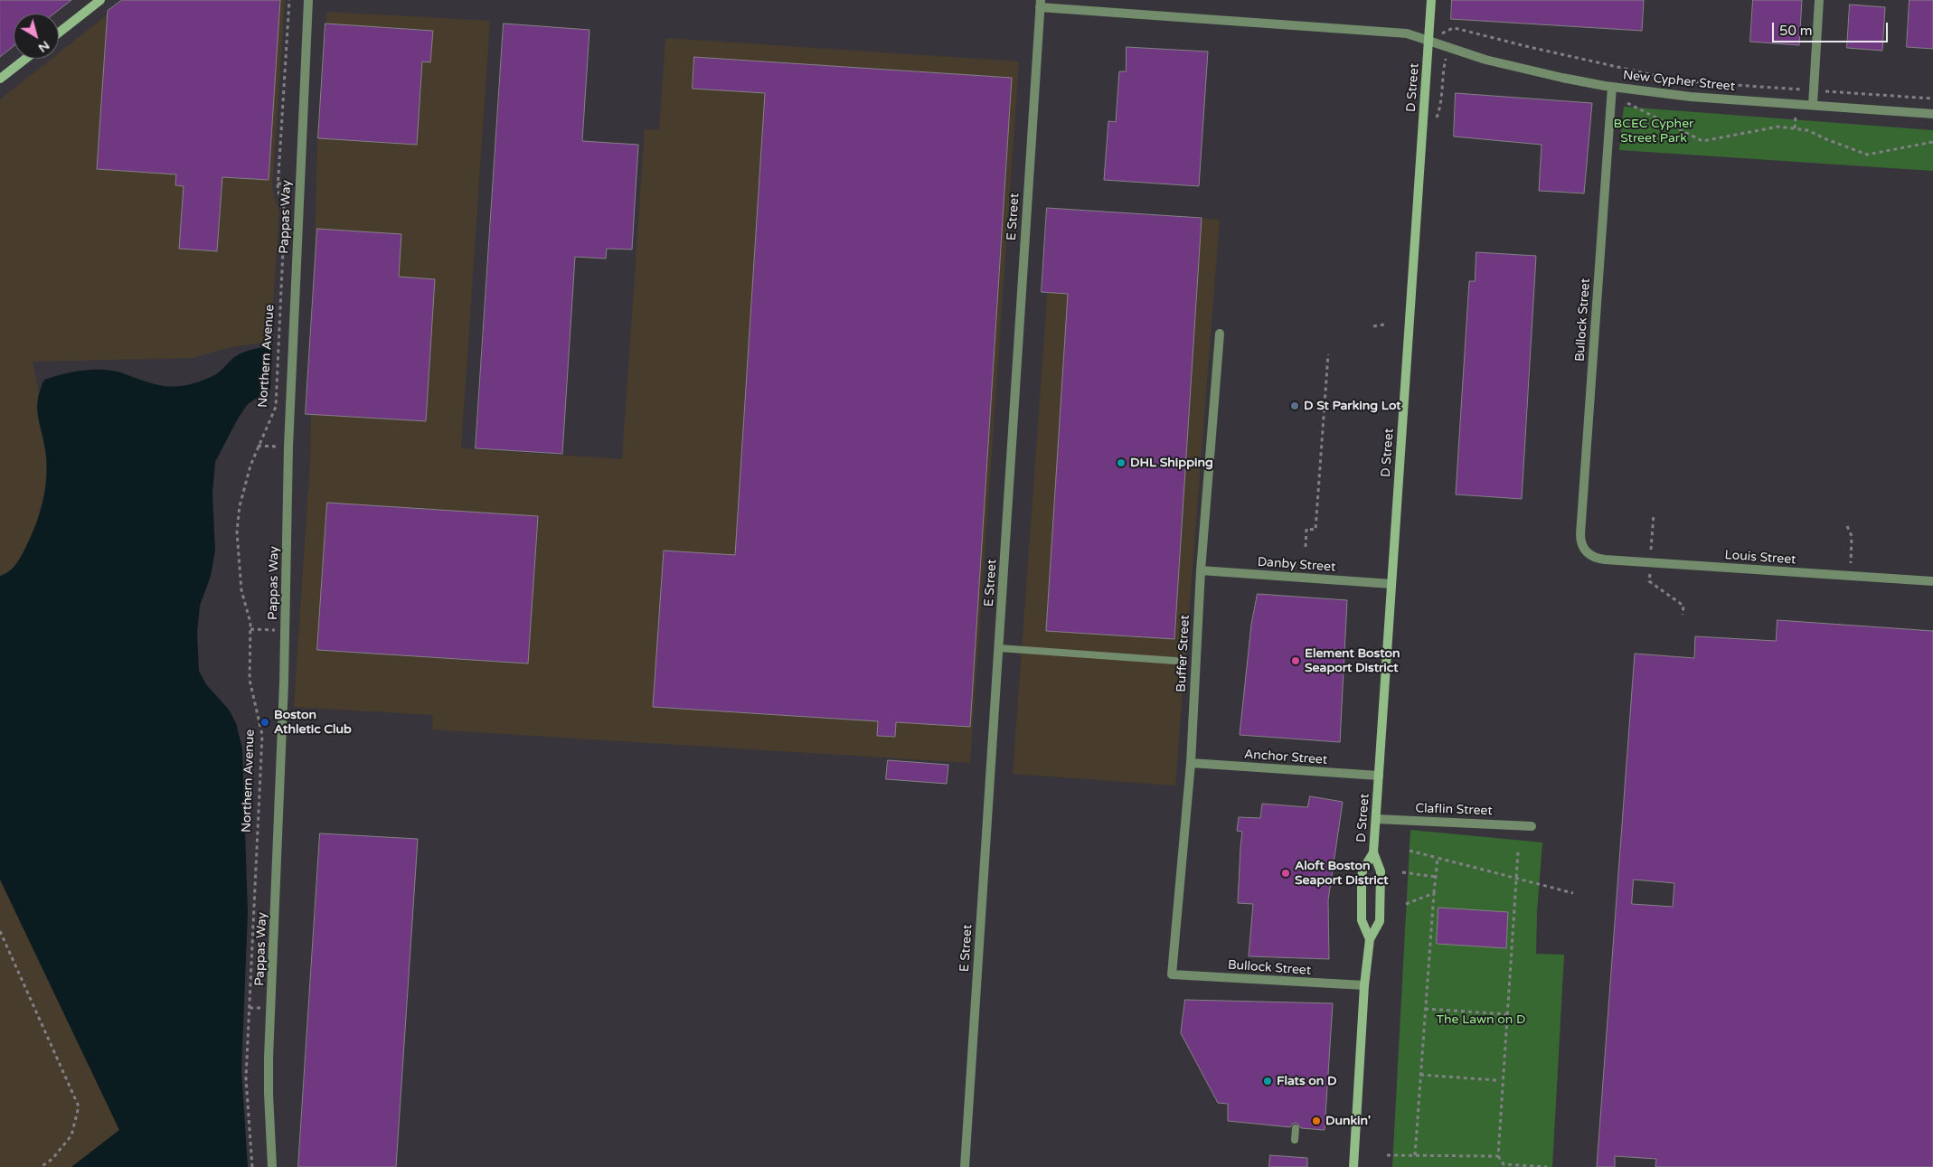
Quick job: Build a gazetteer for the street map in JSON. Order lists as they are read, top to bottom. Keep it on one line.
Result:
{"streets":{"main road":["D Street"],"street":["New Cypher Street","Pappas Way","E Street","Bullock Street","Louis Street","Danby Street","Buffer Street","Anchor Street","Claflin Street"],"path":["Northern Avenue"]},"crossings":[["New Cypher Street","D Street"],["New Cypher Street","E Street"],["New Cypher Street","Bullock Street"],["D Street","Bullock Street"],["D Street","Danby Street"],["D Street","Anchor Street"],["D Street","Claflin Street"],["Bullock Street","Louis Street"],["Bullock Street","Buffer Street"],["Danby Street","Buffer Street"],["Buffer Street","Anchor Street"]],"parks":["BCEC Cypher Street Park","The Lawn on D"],"places":["D St Parking Lot","DHL Shipping","Element Boston Seaport District","Boston Athletic Club","Aloft Boston Seaport District","Flats on D","Dunkin'"],"scale_bar":"50 m","north":"bottom right"}
